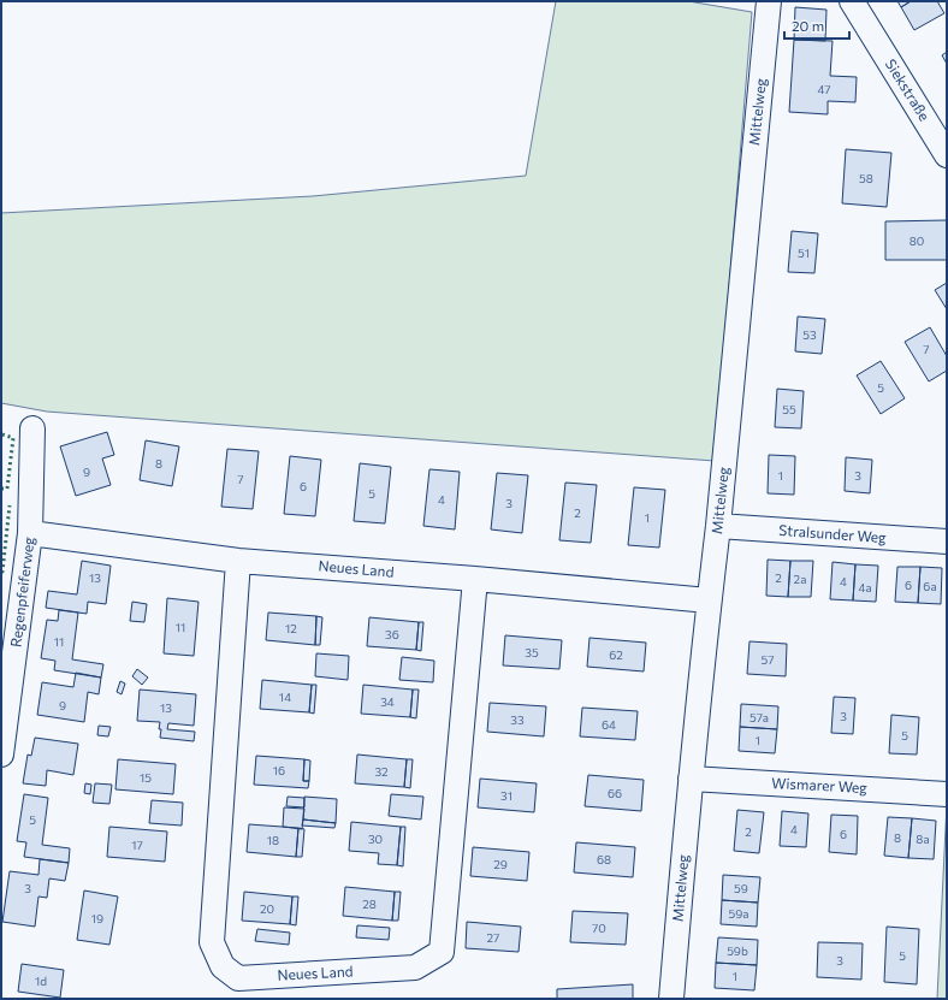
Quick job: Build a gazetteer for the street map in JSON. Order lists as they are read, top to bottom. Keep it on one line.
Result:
{"streets":{"street":["Siekstraße","Mittelweg","Stralsunder Weg","Neues Land","Regenpfeiferweg","Wismarer Weg"]},"crossings":[["Mittelweg","Stralsunder Weg"],["Mittelweg","Neues Land"],["Mittelweg","Wismarer Weg"],["Neues Land","Regenpfeiferweg"]],"house_numbers":["47","58","80","51","53","7","5","55","8","9","1","3","7","6","5","4","3","2","1","13","2","2a","4","6","6a","4a","11","12","36","11","35","62","57","14","34","9","13","3","57a","33","64","5","1","16","32","15","66","31","5","4","2","6","8","30","8a","18","17","68","29","3","59","28","20","59a","19","70","27","59b","5","3","1","1d"],"scale_bar":"20 m"}
